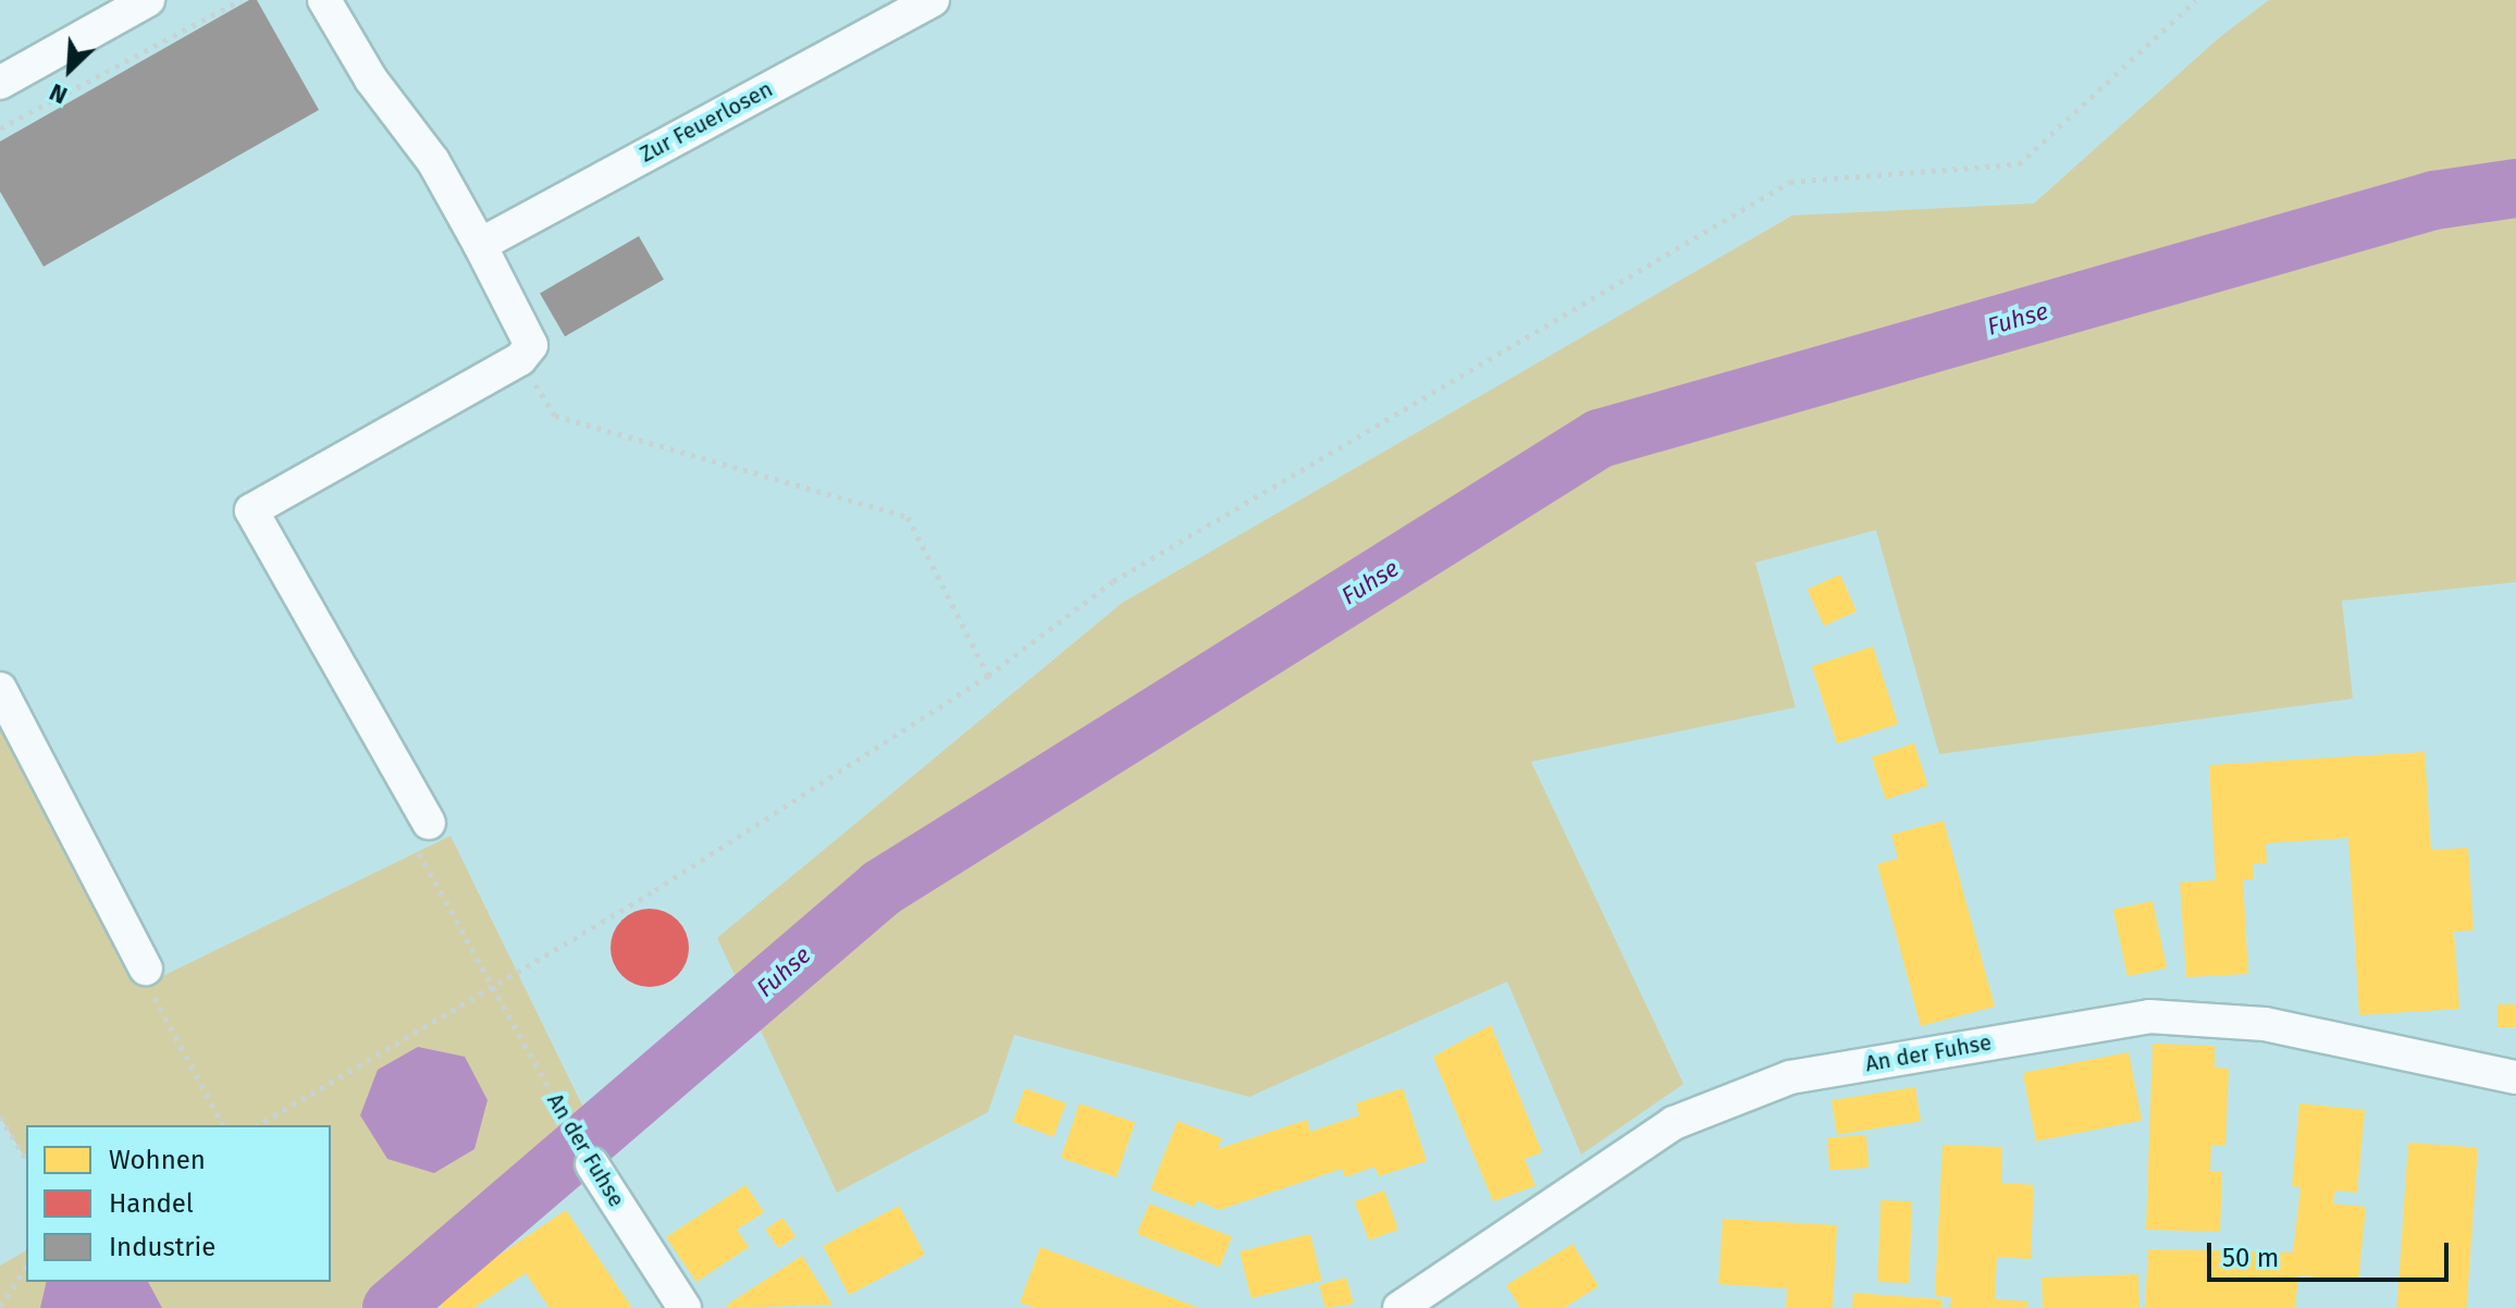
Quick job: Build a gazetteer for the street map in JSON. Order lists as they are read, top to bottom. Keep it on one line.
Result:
{"streets":{"street":["Zur Feuerlosen","An der Fuhse"]},"water":["Fuhse"],"legend":["Wohnen","Handel","Industrie"],"scale_bar":"50 m","north":"bottom left"}
